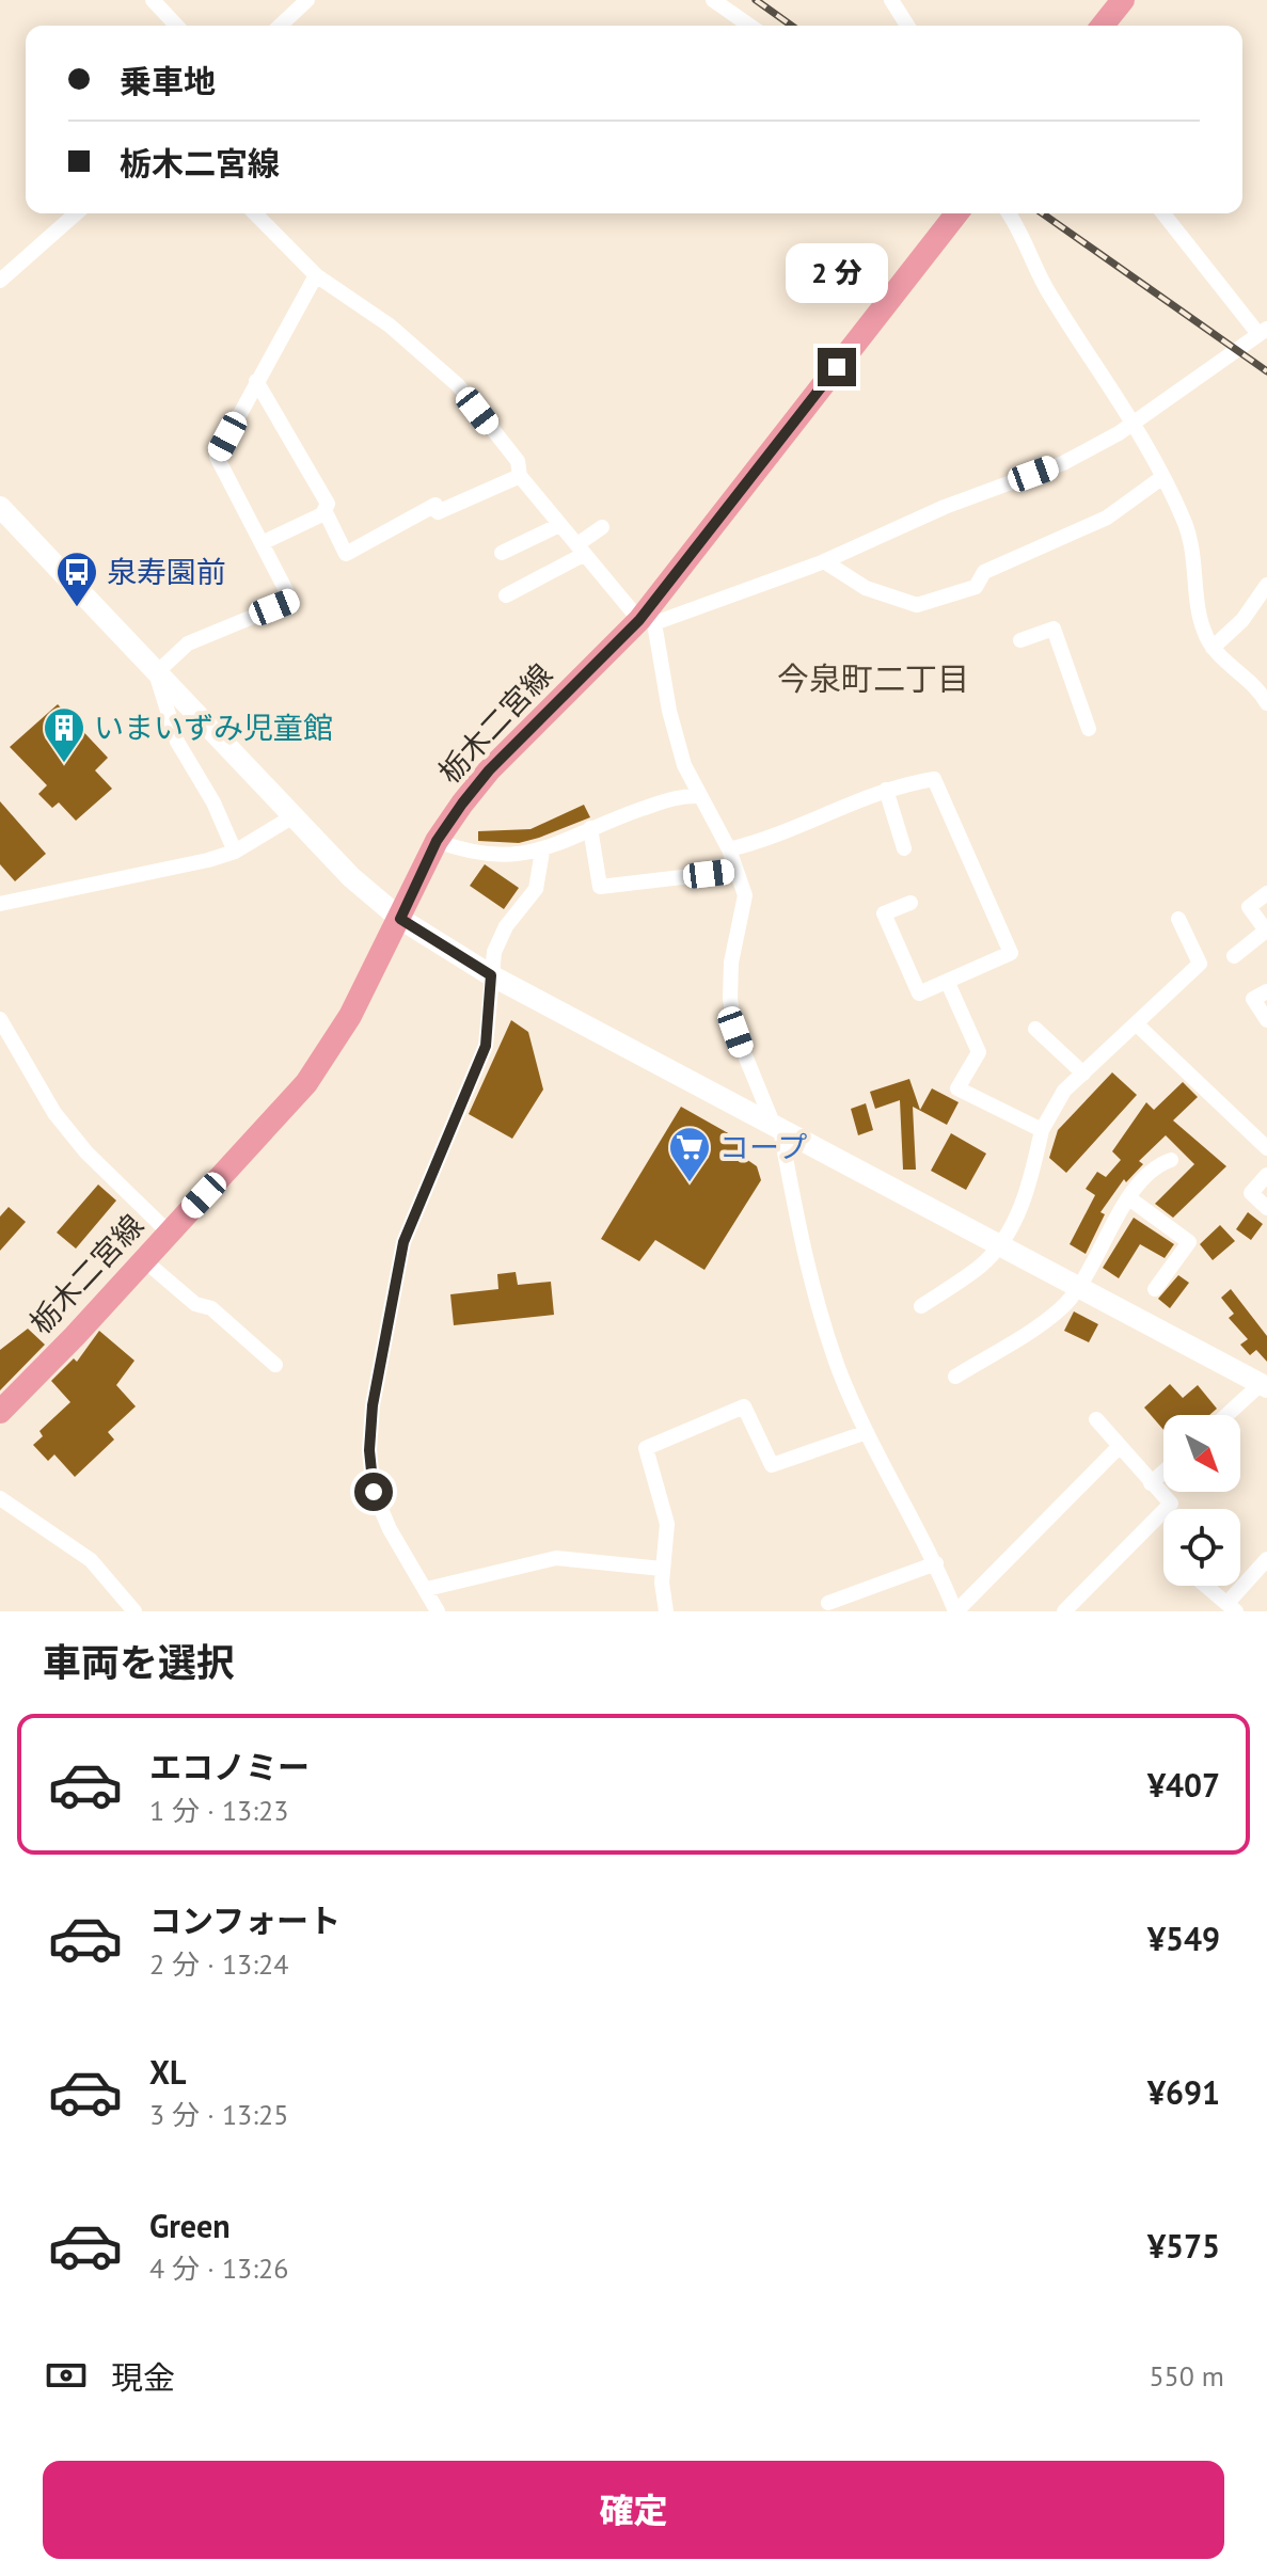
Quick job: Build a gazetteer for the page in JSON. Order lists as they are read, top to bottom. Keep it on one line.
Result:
{"streets":{"main road":["栃木二宮線"]},"districts":["今泉町二丁目"],"places":{"bus stop":["泉寿園前"],"building":["いまいずみ児童館"],"supermarket":["コープ"]},"north":"bottom right","page":{"banner":["乗車地","栃木二宮線"],"bubble":"2 分","heading":"車両を選択","list":[{"name":"エコノミー","note":"1 分 · 13:23","value":"¥407"},{"name":"コンフォート","note":"2 分 · 13:24","value":"¥549"},{"name":"XL","note":"3 分 · 13:25","value":"¥691"},{"name":"Green","note":"4 分 · 13:26","value":"¥575"}],"pay":["現金","550 m"],"buttons":"確定"}}
